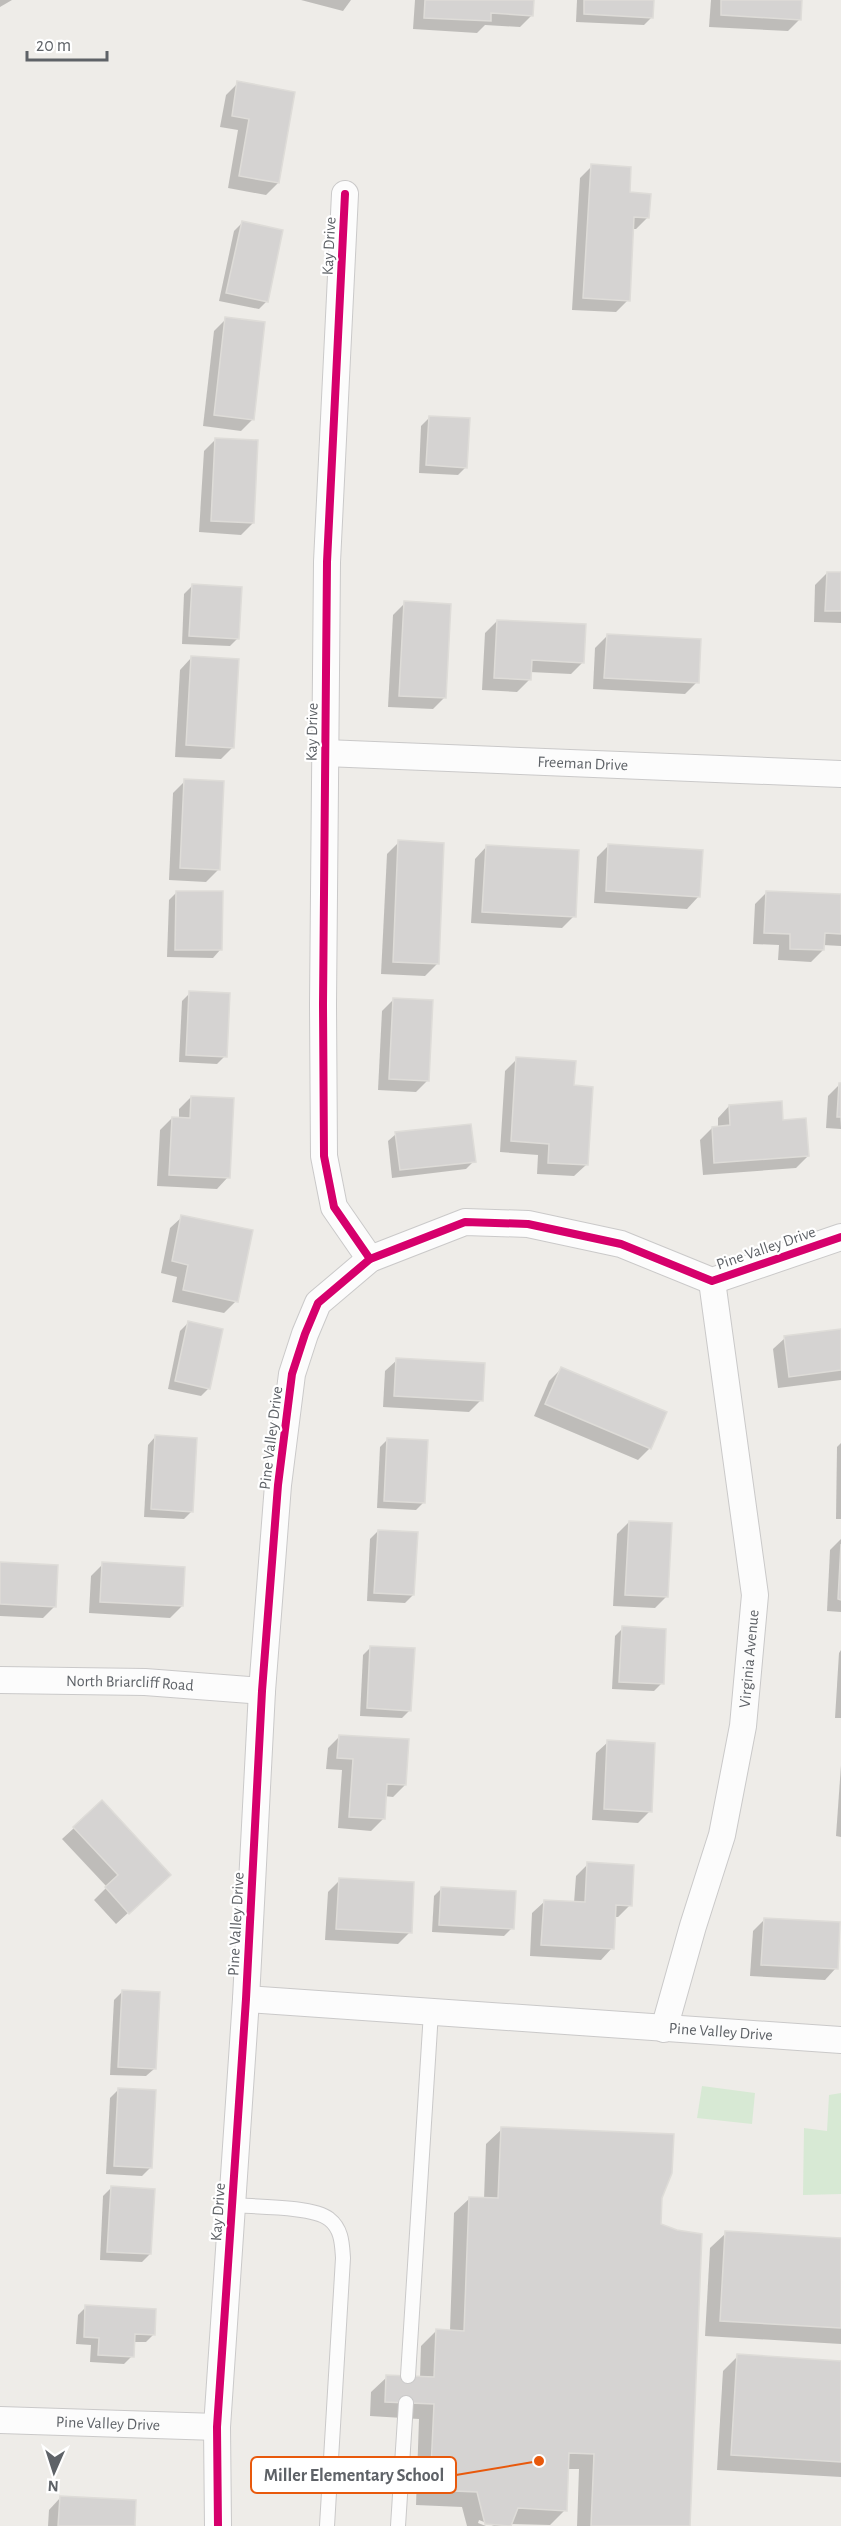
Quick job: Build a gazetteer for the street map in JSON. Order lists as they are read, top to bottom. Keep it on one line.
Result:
{"streets":{"street":["Kay Drive","Freeman Drive","Pine Valley Drive","Virginia Avenue","North Briarcliff Road"]},"crossings":[["Kay Drive","Freeman Drive"],["Kay Drive","Pine Valley Drive"],["Pine Valley Drive","Virginia Avenue"],["Pine Valley Drive","North Briarcliff Road"]],"places":["Miller Elementary School"],"scale_bar":"20 m","north":"bottom"}
